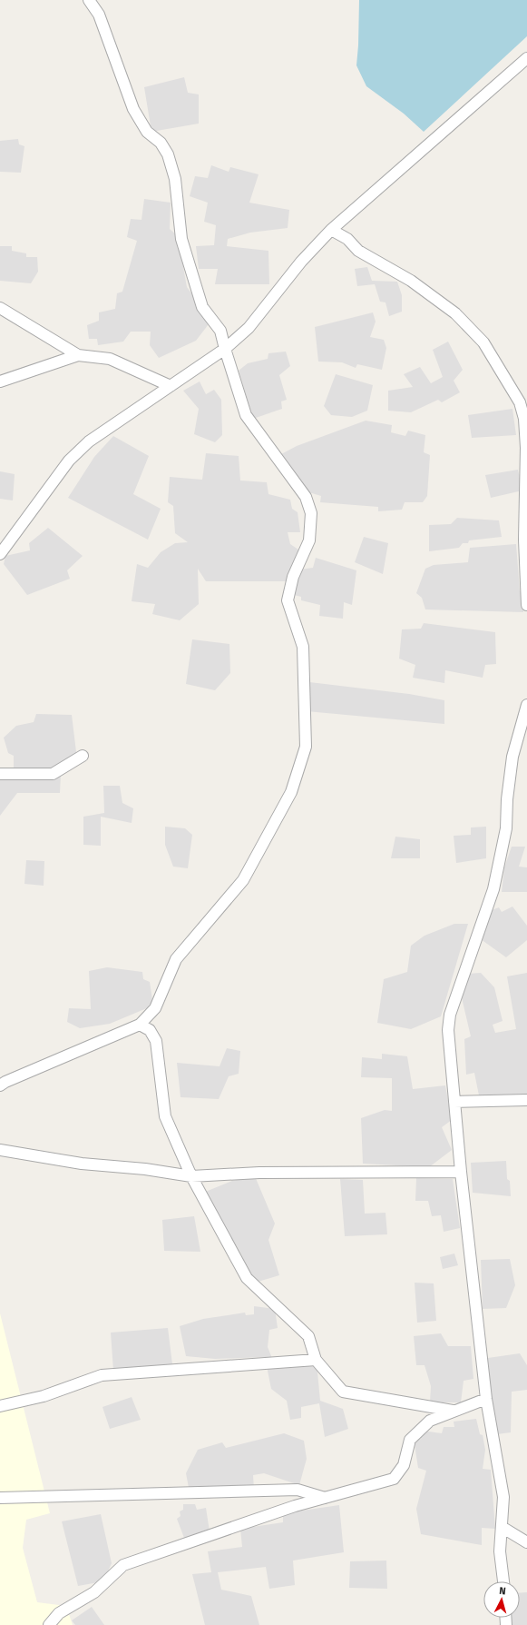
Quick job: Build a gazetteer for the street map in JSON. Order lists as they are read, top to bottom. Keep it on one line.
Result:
{"north":"top"}
